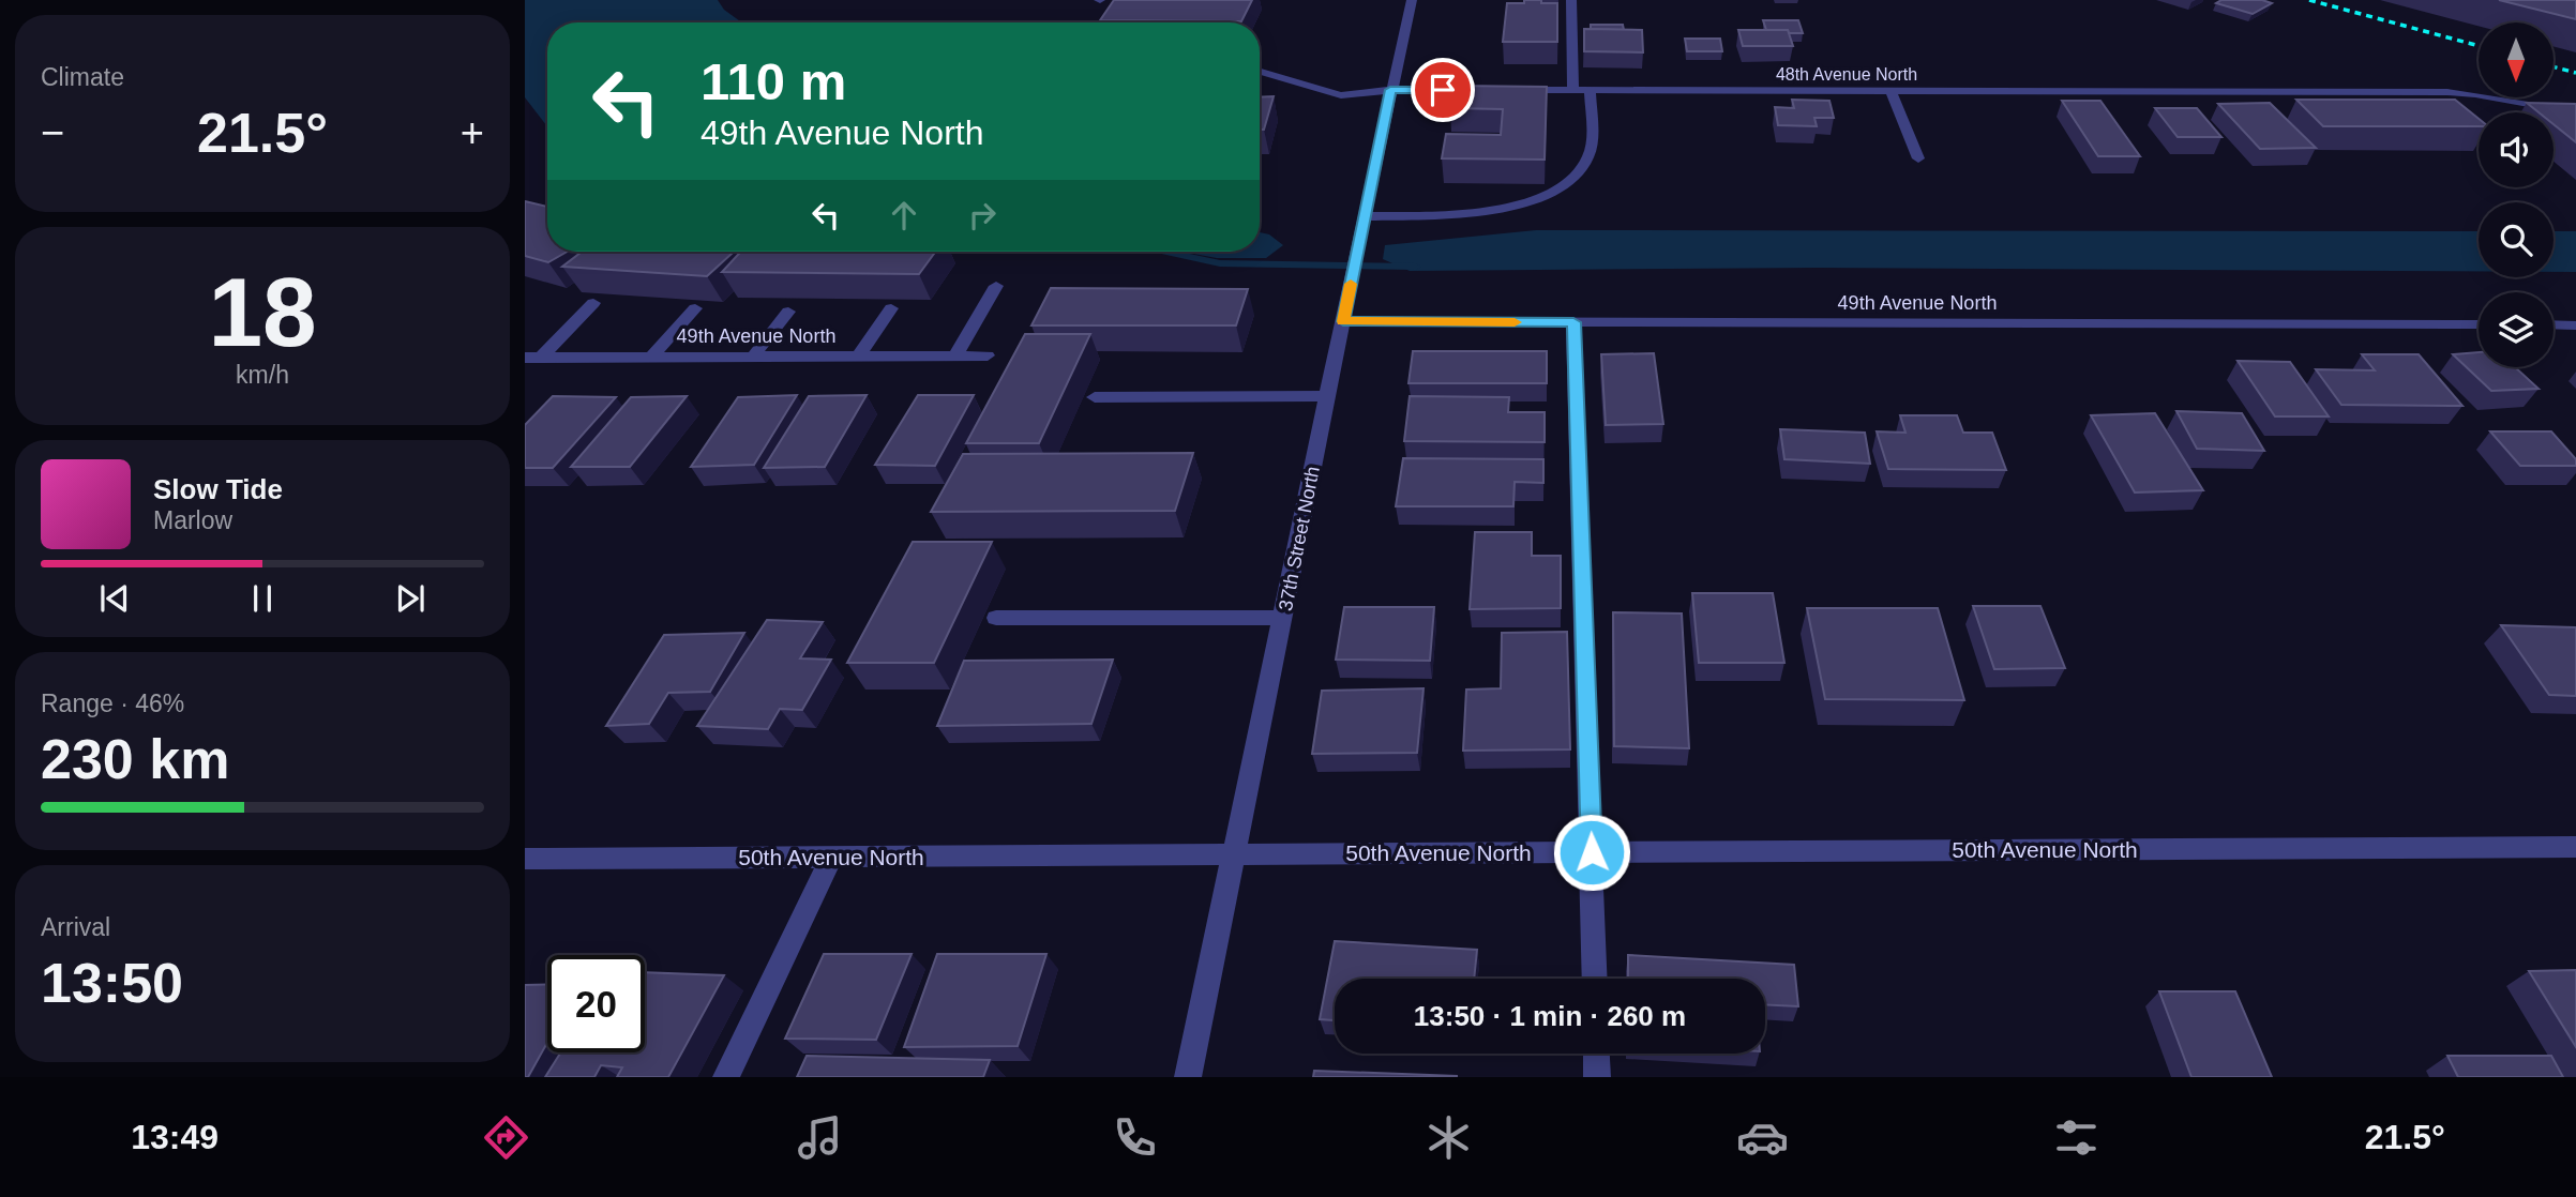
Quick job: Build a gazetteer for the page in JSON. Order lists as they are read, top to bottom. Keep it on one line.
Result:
{"streets":{"street":["48th Avenue North","49th Avenue North","37th Street North","50th Avenue North"]},"crossings":[["49th Avenue North","37th Street North"],["37th Street North","50th Avenue North"]],"north":"bottom","page":{"tile":["Climate",["18","km/h"],["Range · 46%","230 km"],["Arrival","13:50"]],"turn":["110 m","49th Avenue North"],"heat":["−","21.5°","+"],"song":["Slow Tide","Marlow"],"limit":"20","trip":"13:50 · 1 min · 260 m","tabs":["13:49","21.5°"]}}
